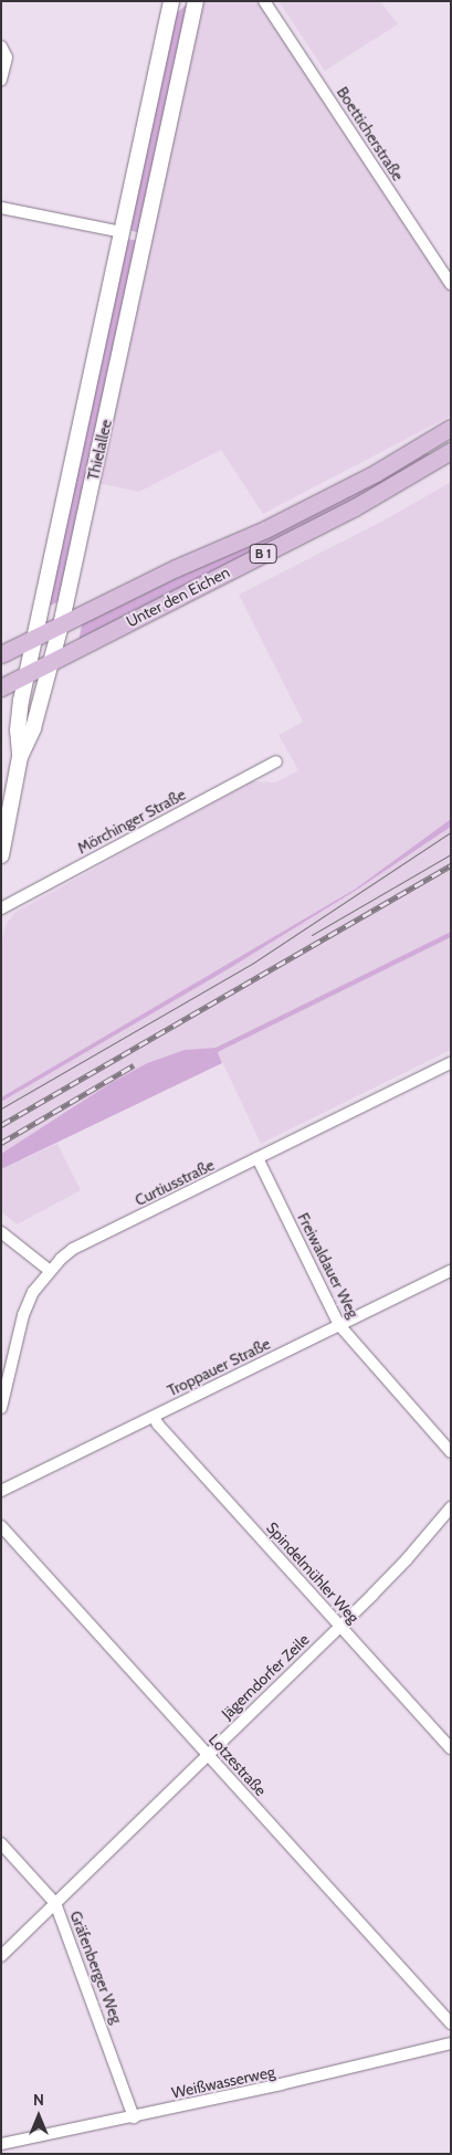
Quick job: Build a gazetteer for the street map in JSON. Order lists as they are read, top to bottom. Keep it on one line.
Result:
{"streets":{"main road":["Thielallee","B 1","Unter den Eichen"],"street":["Boetticherstraße","Mörchinger Straße","Curtiusstraße","Freiwaldauer Weg","Troppauer Straße","Spindelmühler Weg","Jägerndorfer Zeile","Lotzestraße","Gräfenberger Weg","Weißwasserweg"]},"crossings":[["Thielallee","B 1"],["Thielallee","Unter den Eichen"],["B 1","Unter den Eichen"],["Curtiusstraße","Freiwaldauer Weg"],["Freiwaldauer Weg","Troppauer Straße"],["Troppauer Straße","Spindelmühler Weg"],["Spindelmühler Weg","Jägerndorfer Zeile"],["Jägerndorfer Zeile","Lotzestraße"],["Jägerndorfer Zeile","Gräfenberger Weg"],["Gräfenberger Weg","Weißwasserweg"]],"north":"top"}
